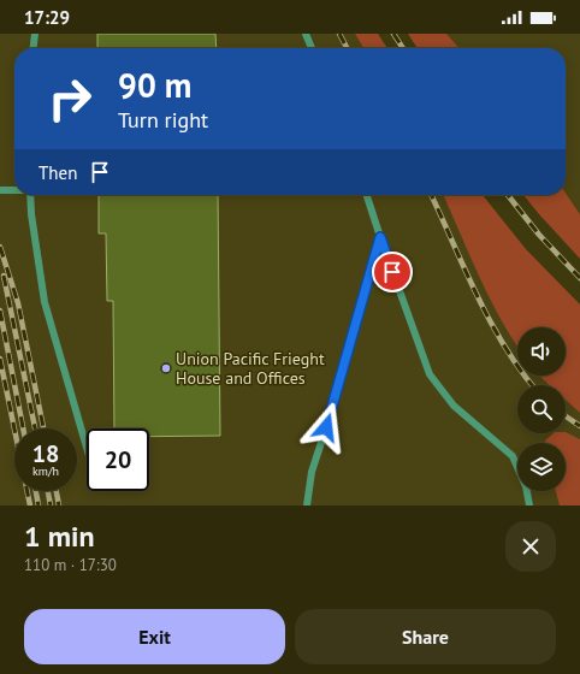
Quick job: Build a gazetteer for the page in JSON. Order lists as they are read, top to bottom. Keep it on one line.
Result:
{"places":["Union Pacific Frieght House and Offices"],"page":{"status":"17:29","turn":["90 m","Turn right"],"then":"Then","speed":"18 km/h","limit":"20","heading":["1 min","110 m · 17:30"],"buttons":["Exit","Share"]}}
